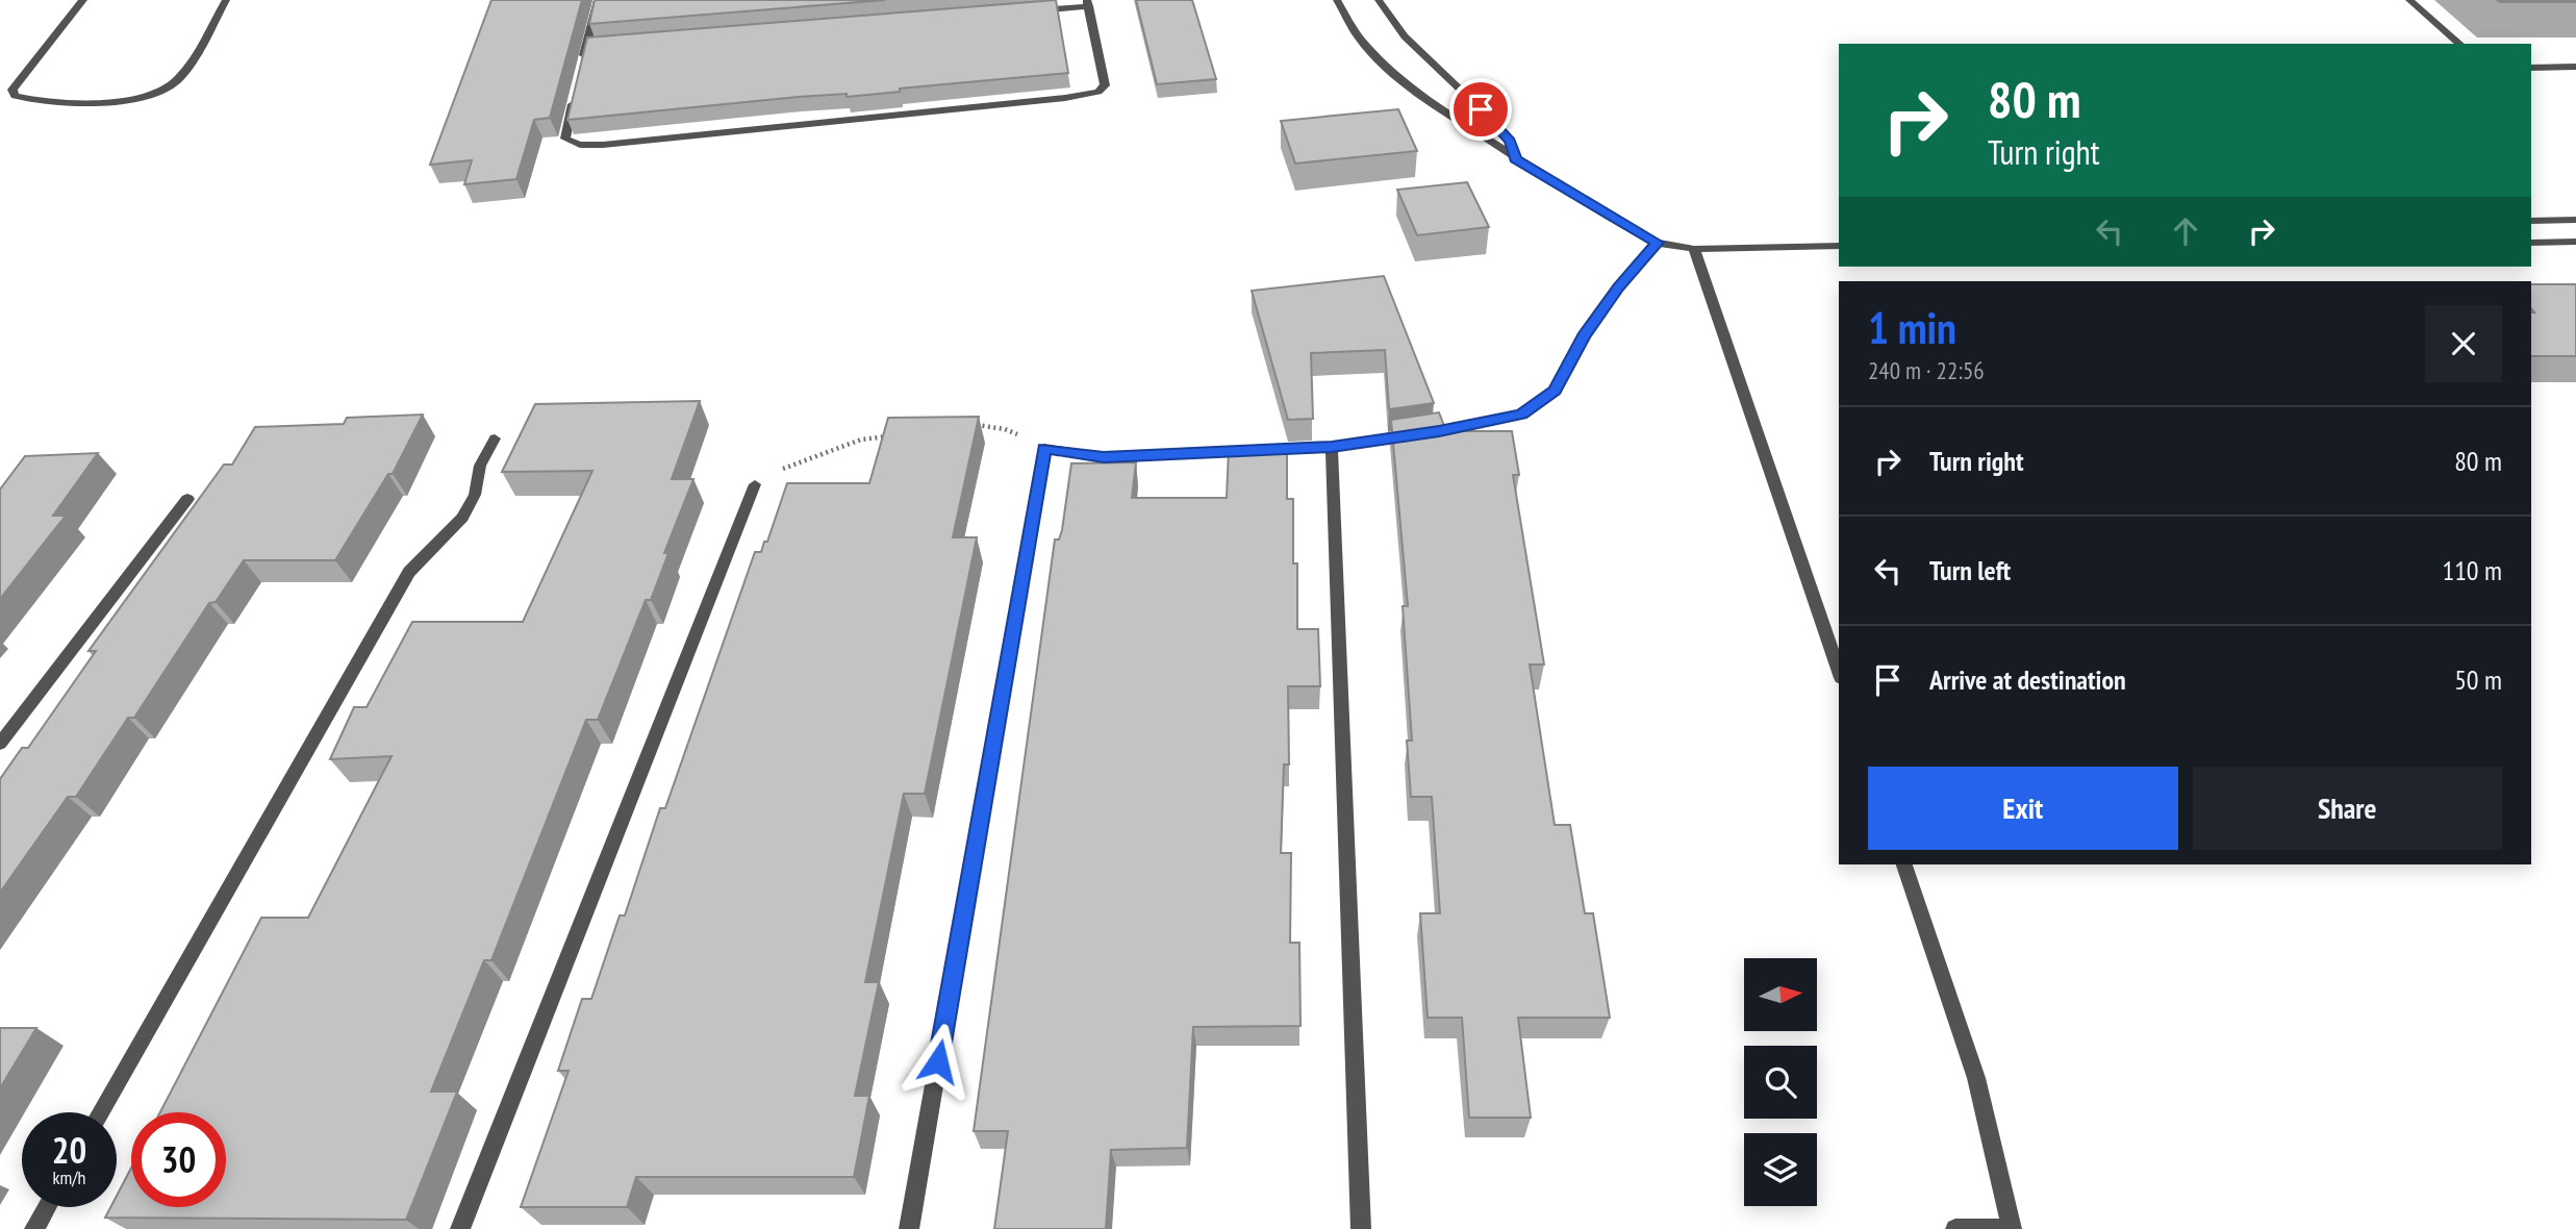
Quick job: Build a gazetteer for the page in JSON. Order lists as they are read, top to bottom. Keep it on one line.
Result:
{"north":"right","page":{"turn":["80 m","Turn right"],"heading":["1 min","240 m · 22:56"],"list":[{"name":"Turn right","value":"80 m"},{"name":"Turn left","value":"110 m"},{"name":"Arrive at destination","value":"50 m"}],"buttons":["Exit","Share"],"speed":"20 km/h","limit":"30"}}
